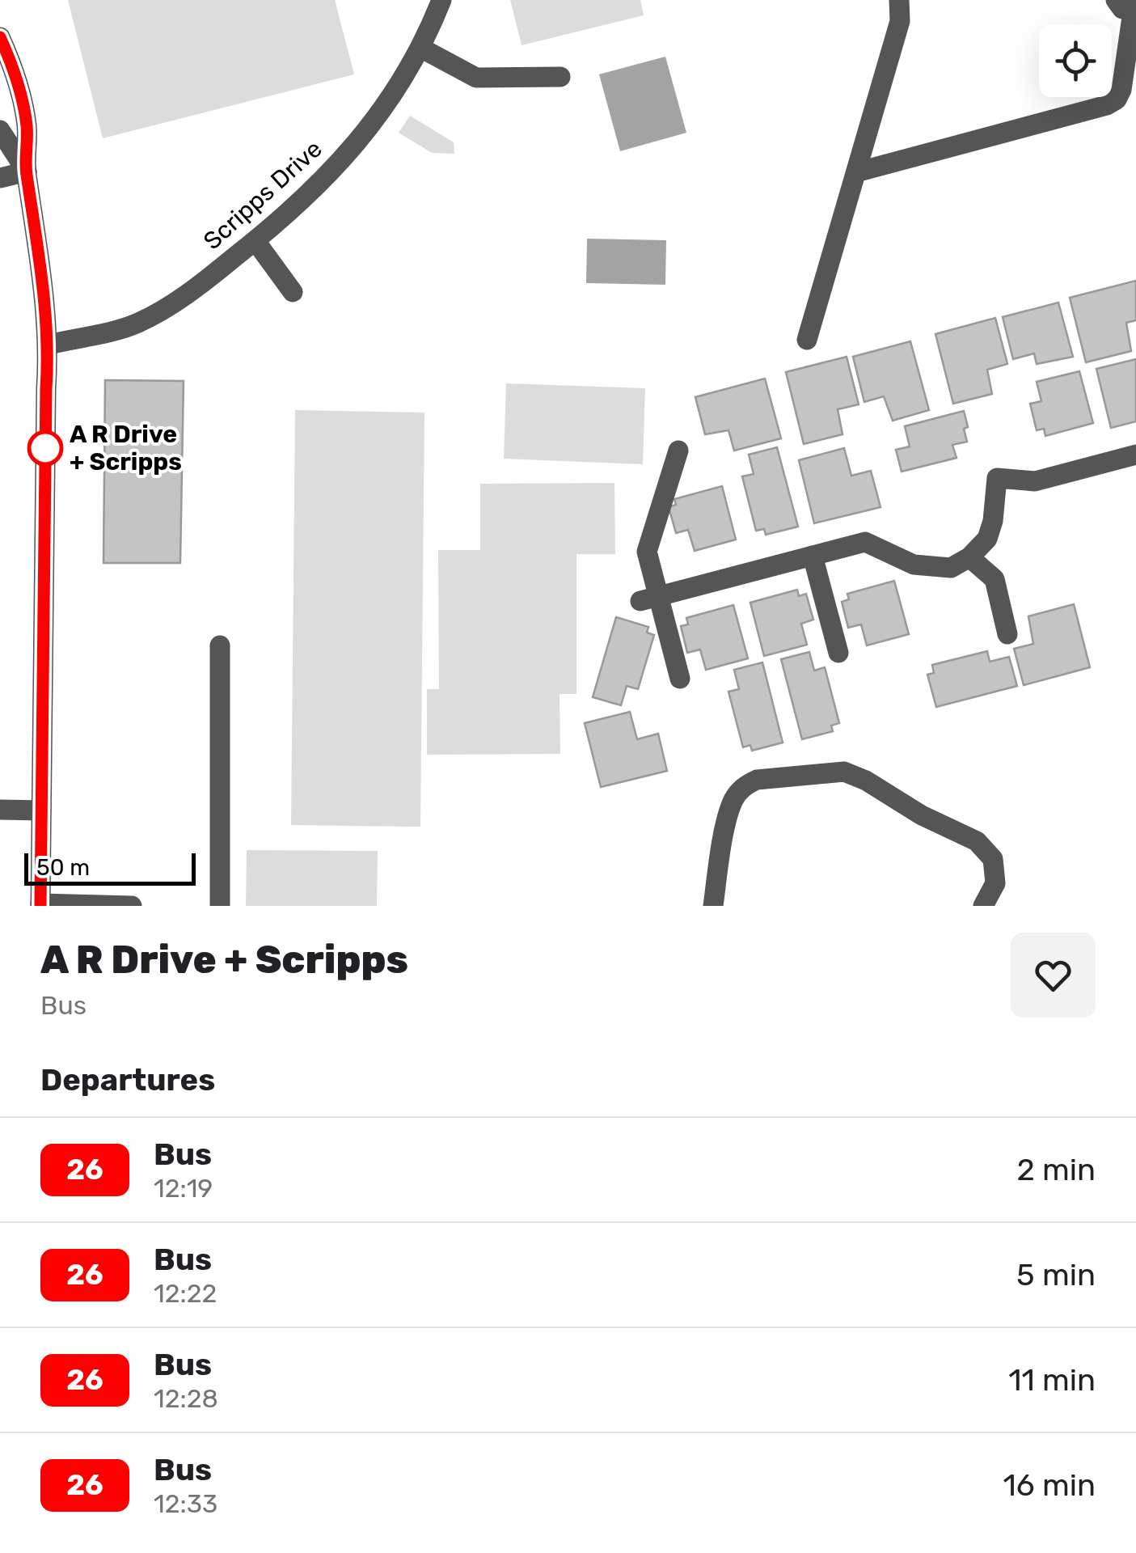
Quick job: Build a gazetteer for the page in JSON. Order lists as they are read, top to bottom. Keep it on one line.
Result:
{"streets":{"street":["Scripps Drive"]},"places":["A R Drive + Scripps"],"lines":["bus line 26"],"scale_bar":"50 m","page":{"scale":"50 m","heading":[["A R Drive + Scripps","Bus"],"Departures"],"list":[{"mark":"26","name":"Bus","note":"12:19","value":"2 min"},{"mark":"26","name":"Bus","note":"12:22","value":"5 min"},{"mark":"26","name":"Bus","note":"12:28","value":"11 min"},{"mark":"26","name":"Bus","note":"12:33","value":"16 min"}]}}
